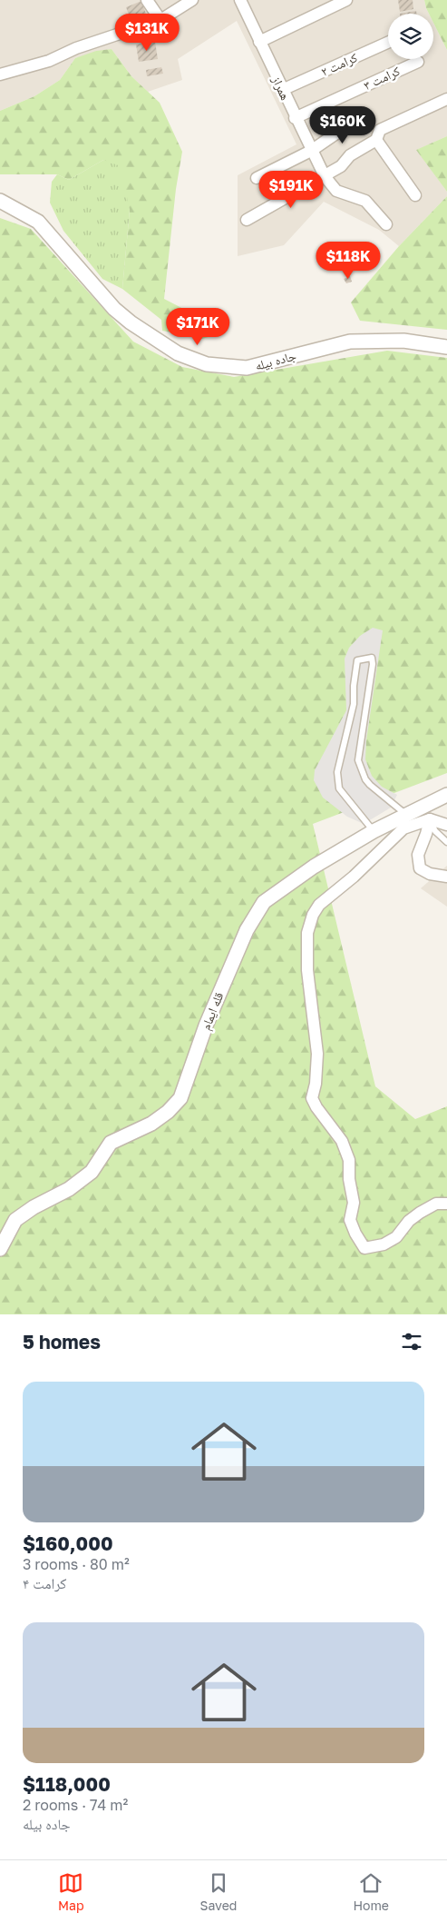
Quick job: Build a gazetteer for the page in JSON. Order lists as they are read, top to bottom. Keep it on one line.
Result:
{"streets":{"street":["کرامت ۲","کرامت ۳","همراز","جاده بیله","قله ایمام"]},"crossings":[["کرامت ۲","همراز"],["کرامت ۳","همراز"]],"page":{"price":["$131K","$160K","$191K","$118K","$171K"],"heading":"5 homes","list":[{"name":"$160,000","note":"3 rooms · 80 m² · کرامت ۴"},{"name":"$118,000","note":"2 rooms · 74 m² · جاده بیله"}],"tabs":["Map","Saved","Home"]}}
